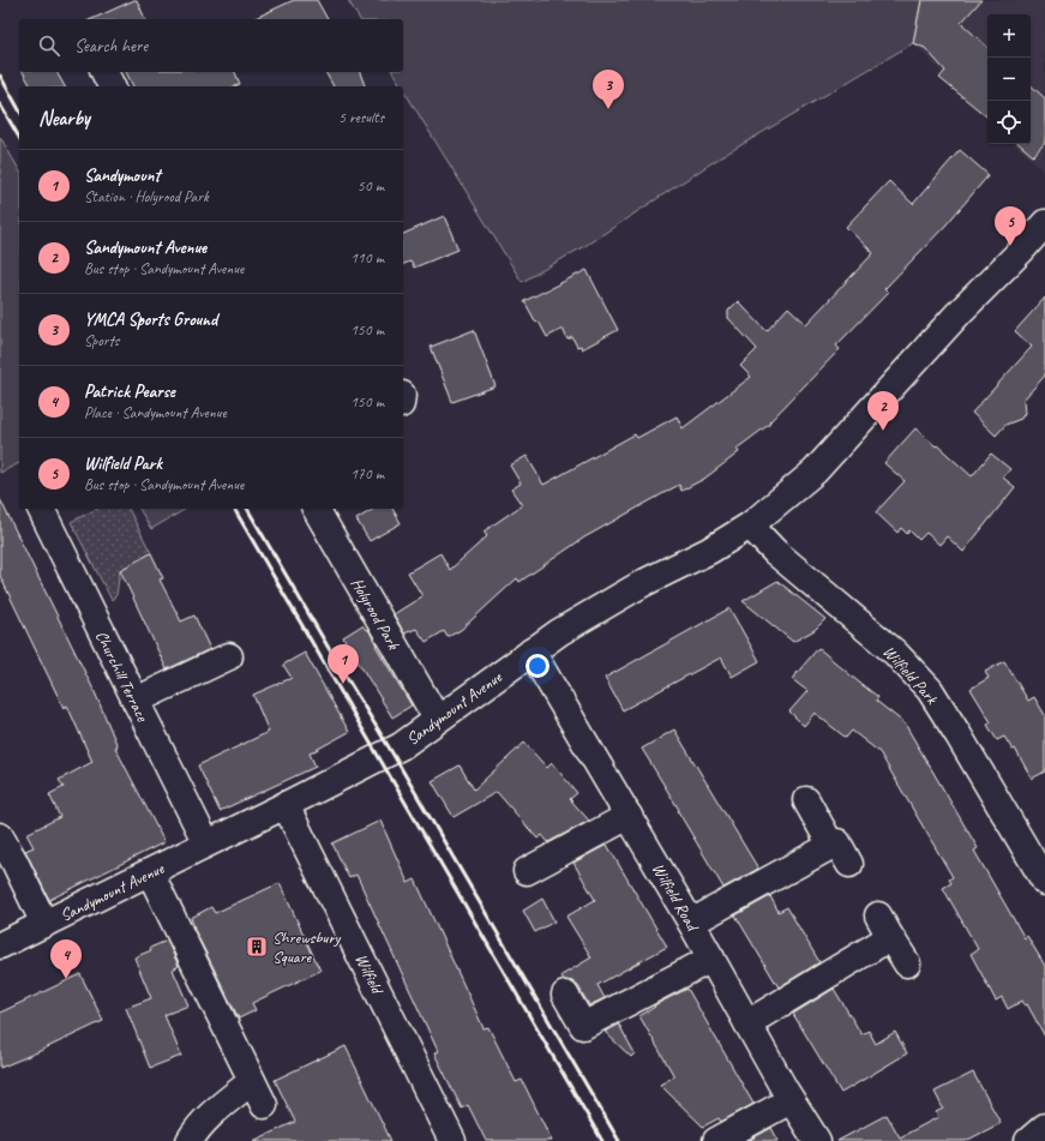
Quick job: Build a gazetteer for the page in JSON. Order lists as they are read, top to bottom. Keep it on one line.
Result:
{"streets":{"street":["Holyrood Park","Wilfield Park","Churchill Terrace","Sandymount Avenue","Wilfield Road","Wilfield"]},"crossings":[["Holyrood Park","Sandymount Avenue"],["Wilfield Park","Sandymount Avenue"],["Churchill Terrace","Sandymount Avenue"],["Sandymount Avenue","Wilfield Road"],["Sandymount Avenue","Wilfield"]],"places":{"building":["Shrewsbury Square"]},"page":{"map_buttons":["+","−"],"search":"Search here","pins":["3","5","2","1","4"],"heading":["Nearby","5 results"],"list":[{"mark":"1","name":"Sandymount","note":"Station · Holyrood Park","value":"50 m"},{"mark":"2","name":"Sandymount Avenue","note":"Bus stop · Sandymount Avenue","value":"110 m"},{"mark":"3","name":"YMCA Sports Ground","note":"Sports","value":"150 m"},{"mark":"4","name":"Patrick Pearse","note":"Place · Sandymount Avenue","value":"150 m"},{"mark":"5","name":"Wilfield Park","note":"Bus stop · Sandymount Avenue","value":"170 m"}]}}
